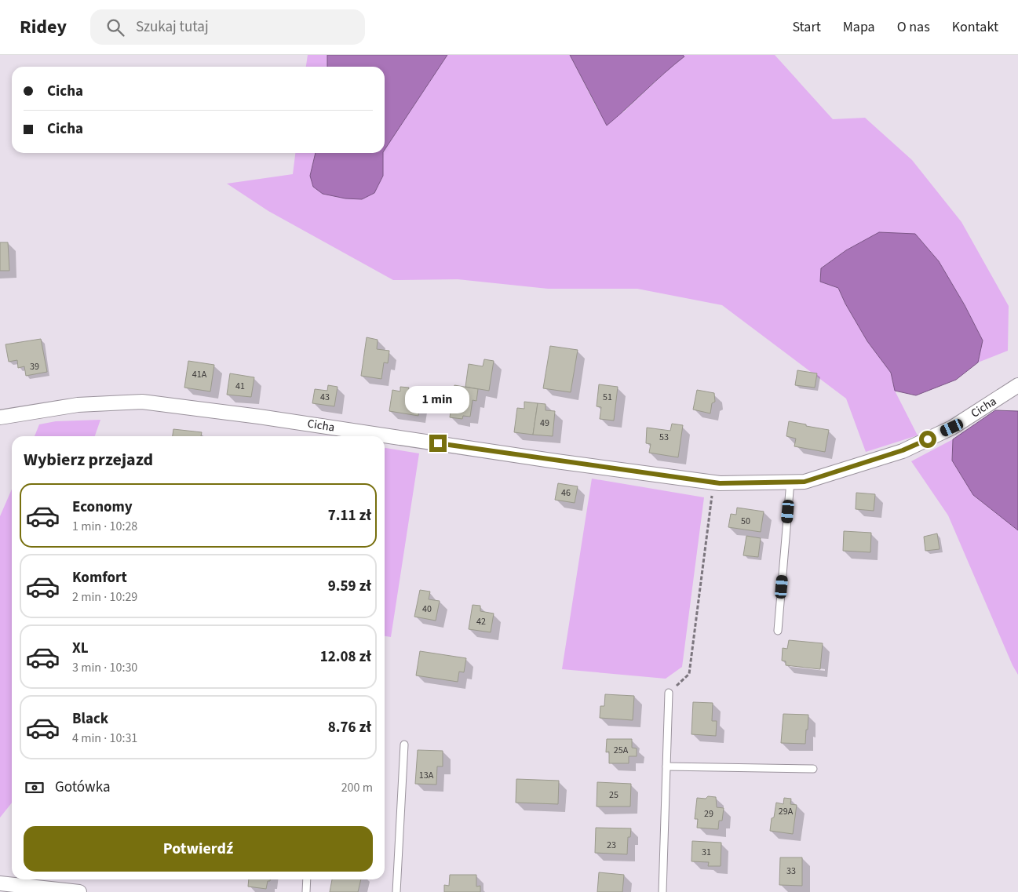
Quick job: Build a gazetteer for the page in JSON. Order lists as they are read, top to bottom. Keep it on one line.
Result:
{"streets":{"street":["Cicha"]},"house_numbers":["39","41A","41","43","51","49","53","46","50","40","42","25A","13A","25","29A","29","23","31","33"],"page":{"header":"Ridey","search":"Szukaj tutaj","nav":["Start","Mapa","O nas","Kontakt"],"banner":["Cicha","Cicha"],"bubble":"1 min","heading":"Wybierz przejazd","list":[{"name":"Economy","note":"1 min · 10:28","value":"7.11 zł"},{"name":"Komfort","note":"2 min · 10:29","value":"9.59 zł"},{"name":"XL","note":"3 min · 10:30","value":"12.08 zł"},{"name":"Black","note":"4 min · 10:31","value":"8.76 zł"}],"pay":["Gotówka","200 m"],"buttons":"Potwierdź"}}
